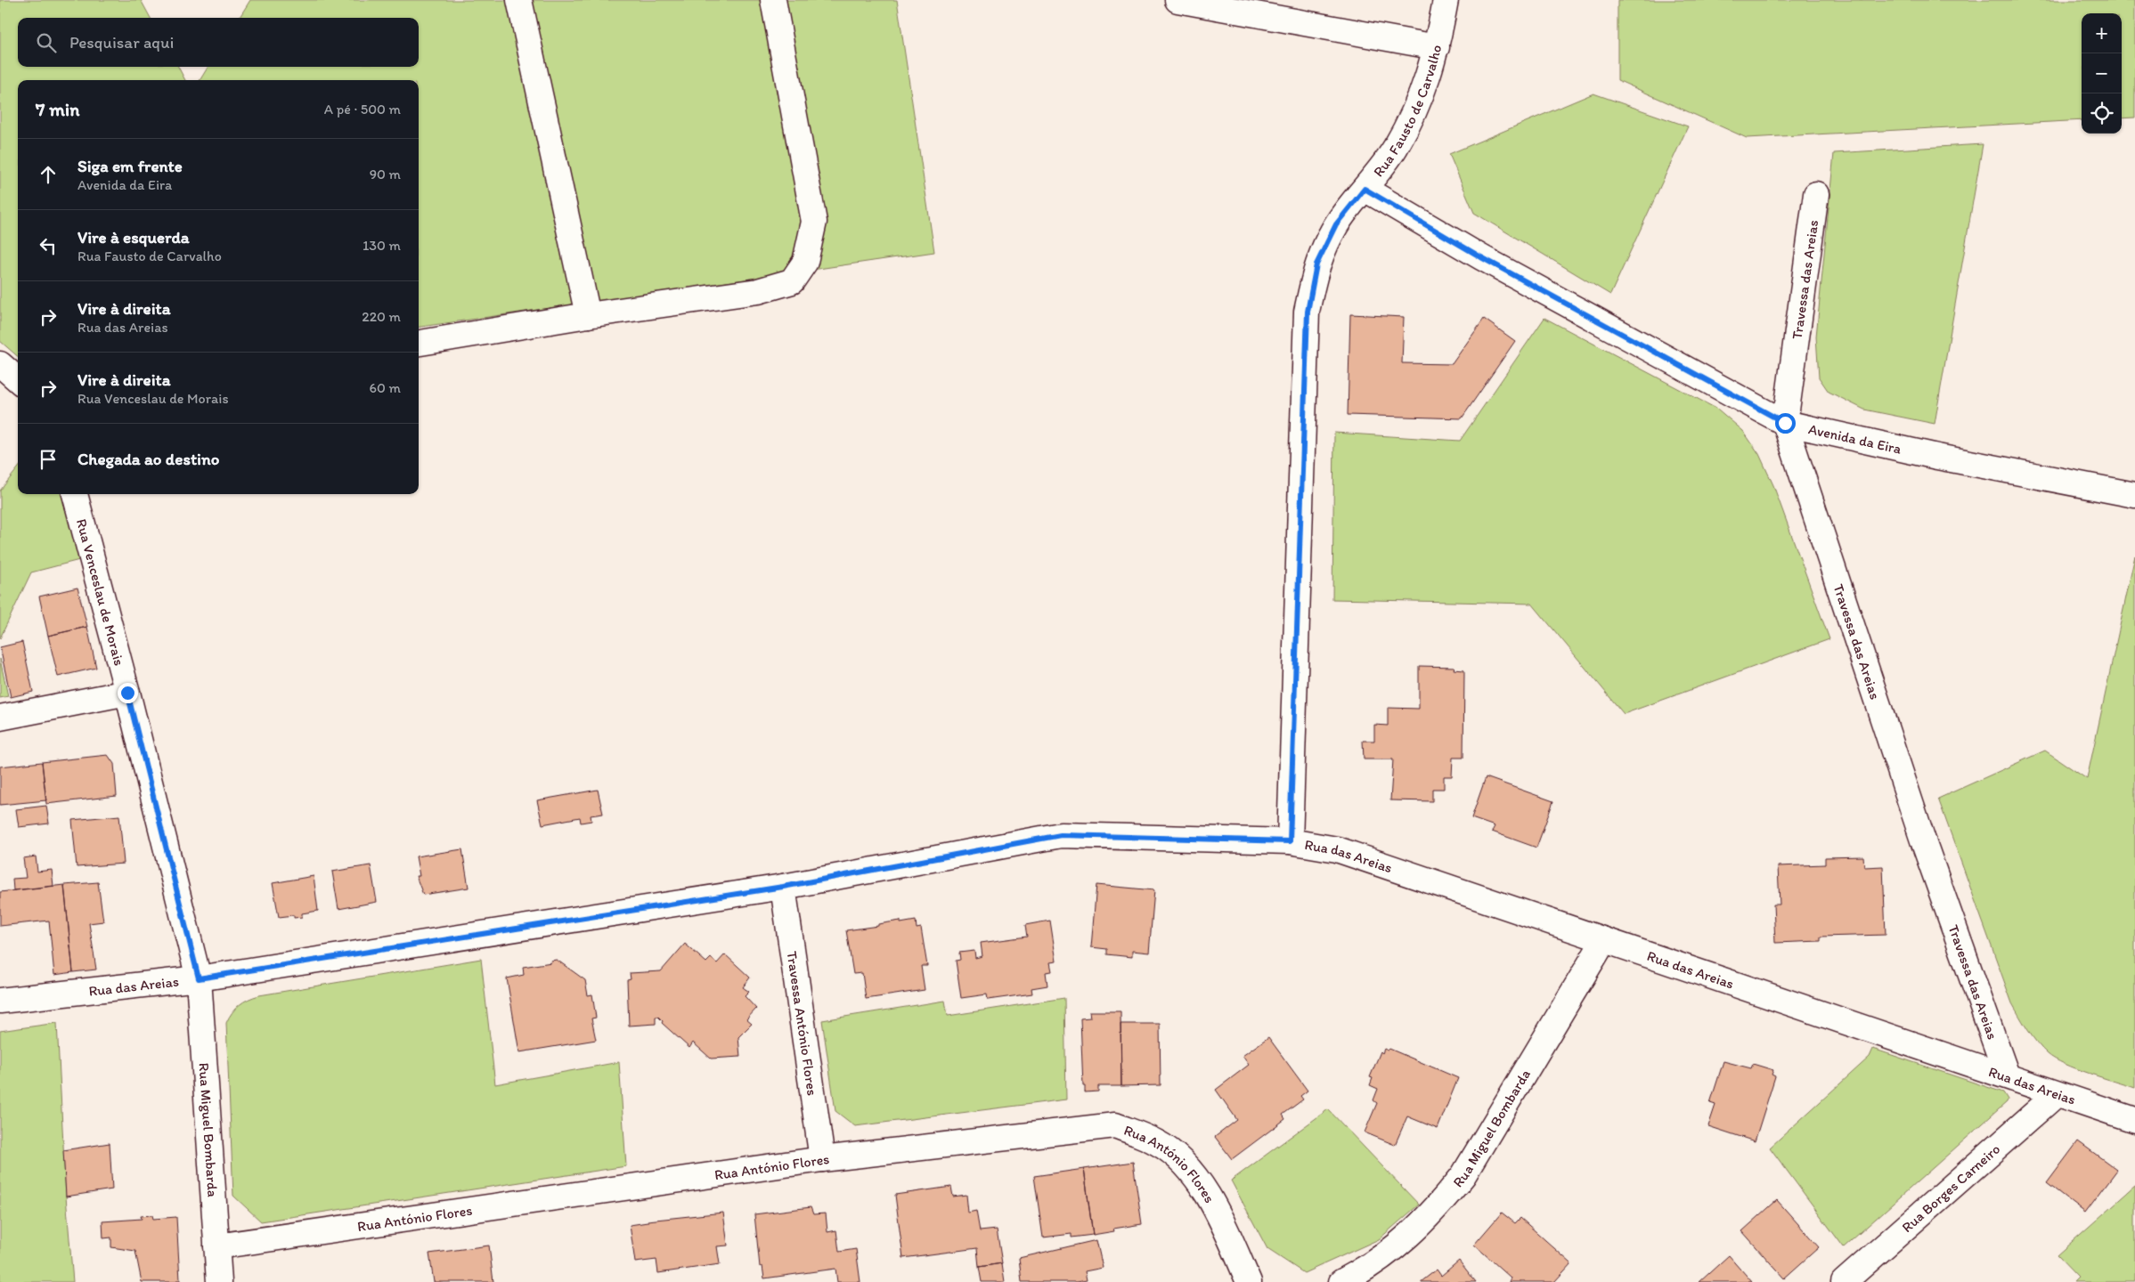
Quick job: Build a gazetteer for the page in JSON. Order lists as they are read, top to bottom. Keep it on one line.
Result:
{"streets":{"street":["Rua Fausto de Carvalho","Travessa das Areias","Avenida da Eira","Rua Venceslau de Morais","Rua das Areias","Travessa António Flores","Rua Miguel Bombarda","Rua António Flores","Rua Borges Carneiro"]},"crossings":[["Rua Fausto de Carvalho","Avenida da Eira"],["Rua Fausto de Carvalho","Rua das Areias"],["Travessa das Areias","Avenida da Eira"],["Travessa das Areias","Rua das Areias"],["Rua Venceslau de Morais","Rua das Areias"],["Rua Venceslau de Morais","Rua Miguel Bombarda"],["Rua das Areias","Travessa António Flores"],["Rua das Areias","Rua Miguel Bombarda"],["Rua das Areias","Rua Borges Carneiro"],["Travessa António Flores","Rua António Flores"],["Rua Miguel Bombarda","Rua António Flores"]],"page":{"map_buttons":["+","−"],"search":"Pesquisar aqui","heading":["7 min","A pé · 500 m"],"list":[["Siga em frente","Avenida da Eira","90 m"],["Vire à esquerda","Rua Fausto de Carvalho","130 m"],["Vire à direita","Rua das Areias","220 m"],["Vire à direita","Rua Venceslau de Morais","60 m"],"Chegada ao destino"]}}
